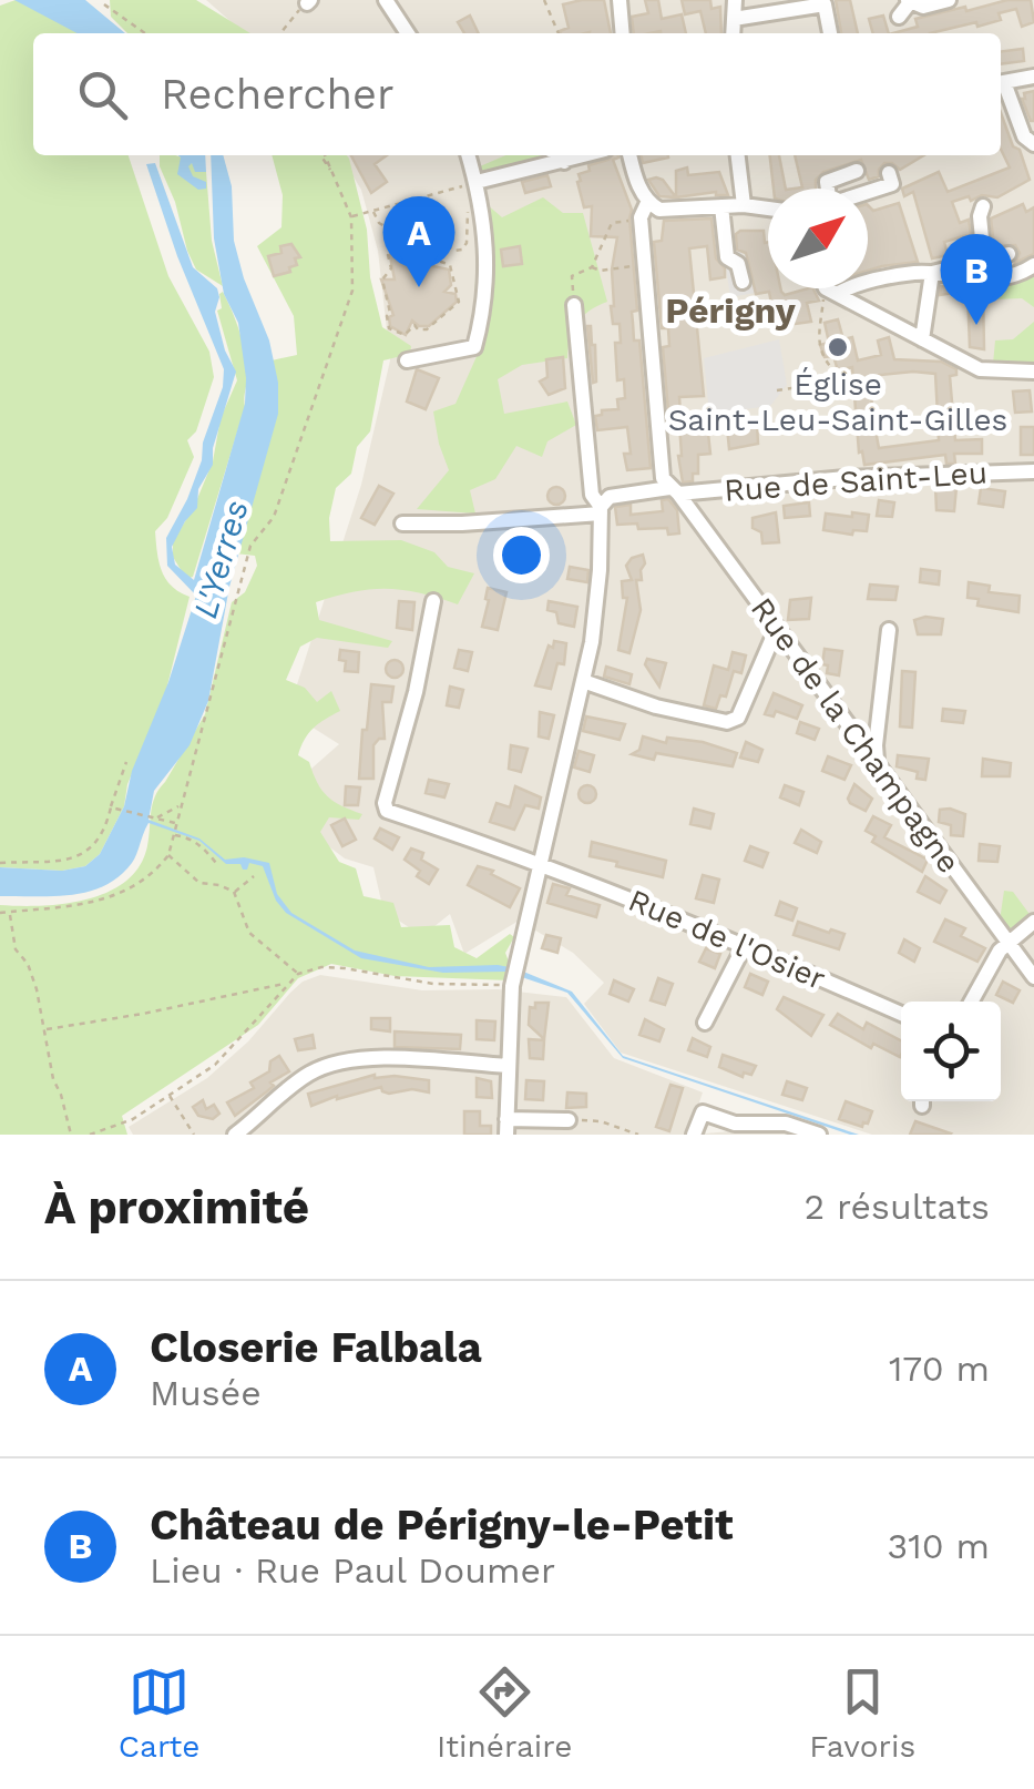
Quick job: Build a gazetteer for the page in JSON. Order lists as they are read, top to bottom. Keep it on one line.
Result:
{"streets":{"street":["Rue de Saint-Leu","Rue de la Champagne","Rue de l'Osier"]},"crossings":[["Rue de Saint-Leu","Rue de la Champagne"]],"districts":["Périgny"],"water":["L'Yerres"],"places":["Église Saint-Leu-Saint-Gilles"],"north":"top right","page":{"search":"Rechercher","pins":["A","B"],"heading":["À proximité","2 résultats"],"list":[{"mark":"A","name":"Closerie Falbala","note":"Musée","value":"170 m"},{"mark":"B","name":"Château de Périgny-le-Petit","note":"Lieu · Rue Paul Doumer","value":"310 m"}],"nav":["Carte","Itinéraire","Favoris"]}}
